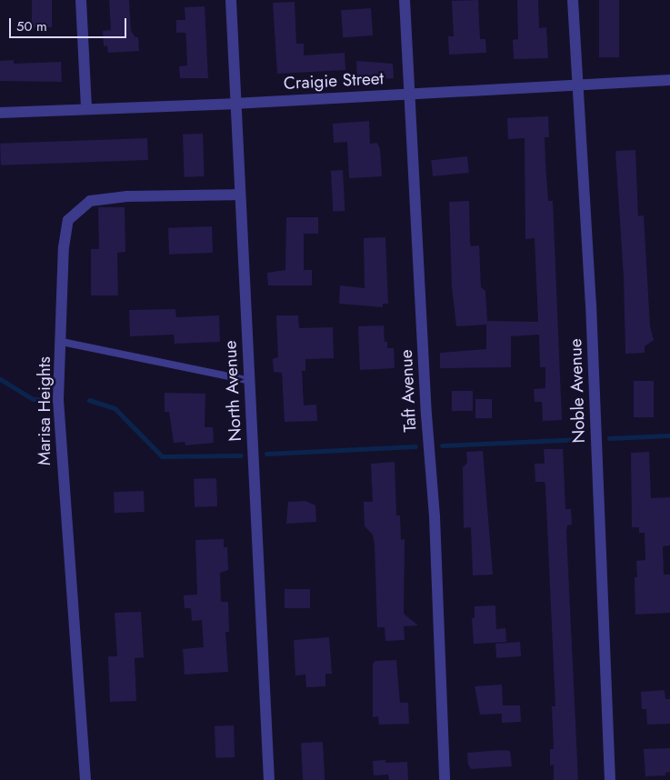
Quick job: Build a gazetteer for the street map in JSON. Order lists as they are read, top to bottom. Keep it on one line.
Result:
{"streets":{"street":["Craigie Street","North Avenue","Taft Avenue","Noble Avenue","Marisa Heights"]},"crossings":[["Craigie Street","North Avenue"],["Craigie Street","Taft Avenue"],["Craigie Street","Noble Avenue"],["North Avenue","Marisa Heights"]],"scale_bar":"50 m"}
